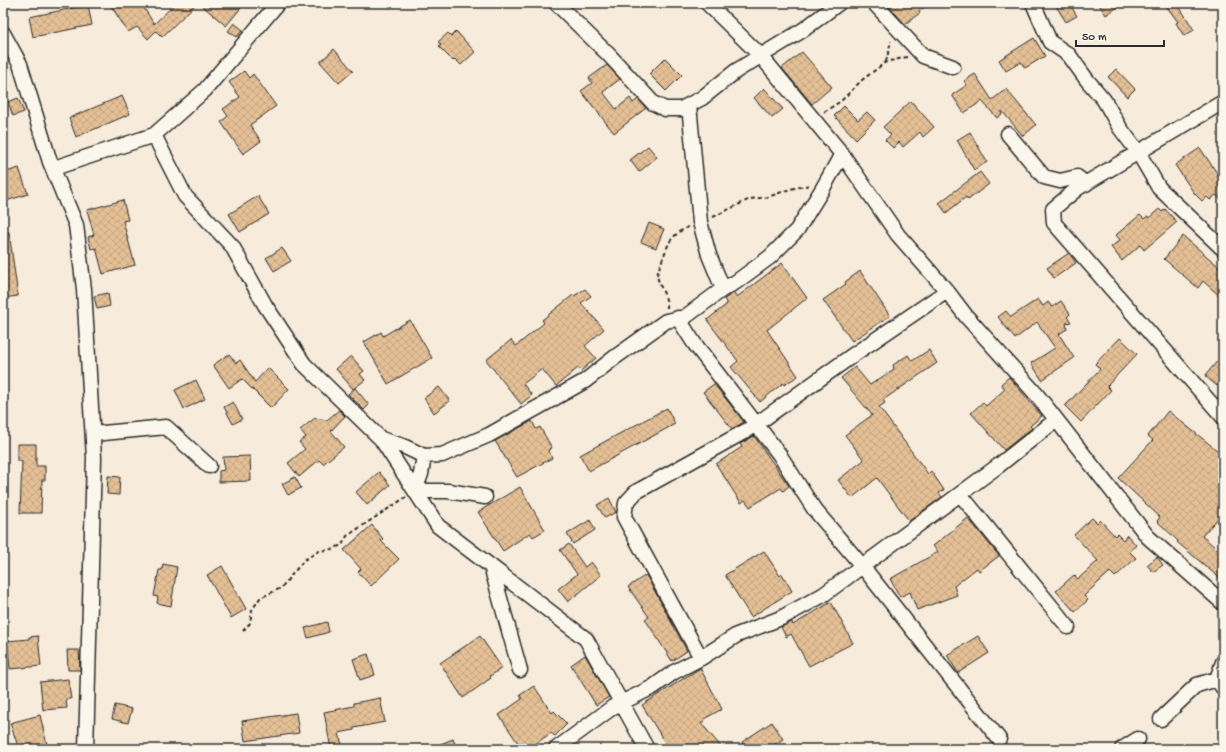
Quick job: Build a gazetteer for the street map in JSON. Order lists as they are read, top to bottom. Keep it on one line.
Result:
{"scale_bar":"50 m"}
